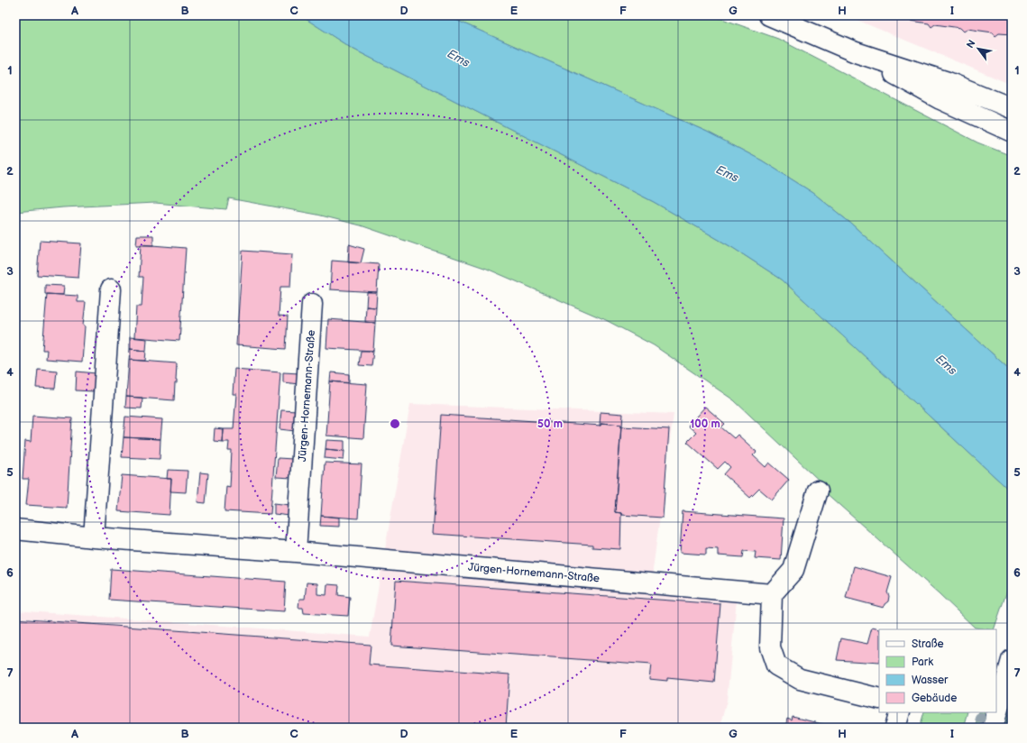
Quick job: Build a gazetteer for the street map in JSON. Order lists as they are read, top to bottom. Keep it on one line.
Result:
{"streets":{"street":["Jürgen-Hornemann-Straße"]},"water":["Ems"],"legend":["Straße","Park","Wasser","Gebäude"],"north":"top left","grid":{"columns":["A","B","C","D","E","F","G","H","I"],"rows":["1","2","3","4","5","6","7"]},"rings":["50 m","100 m"]}
